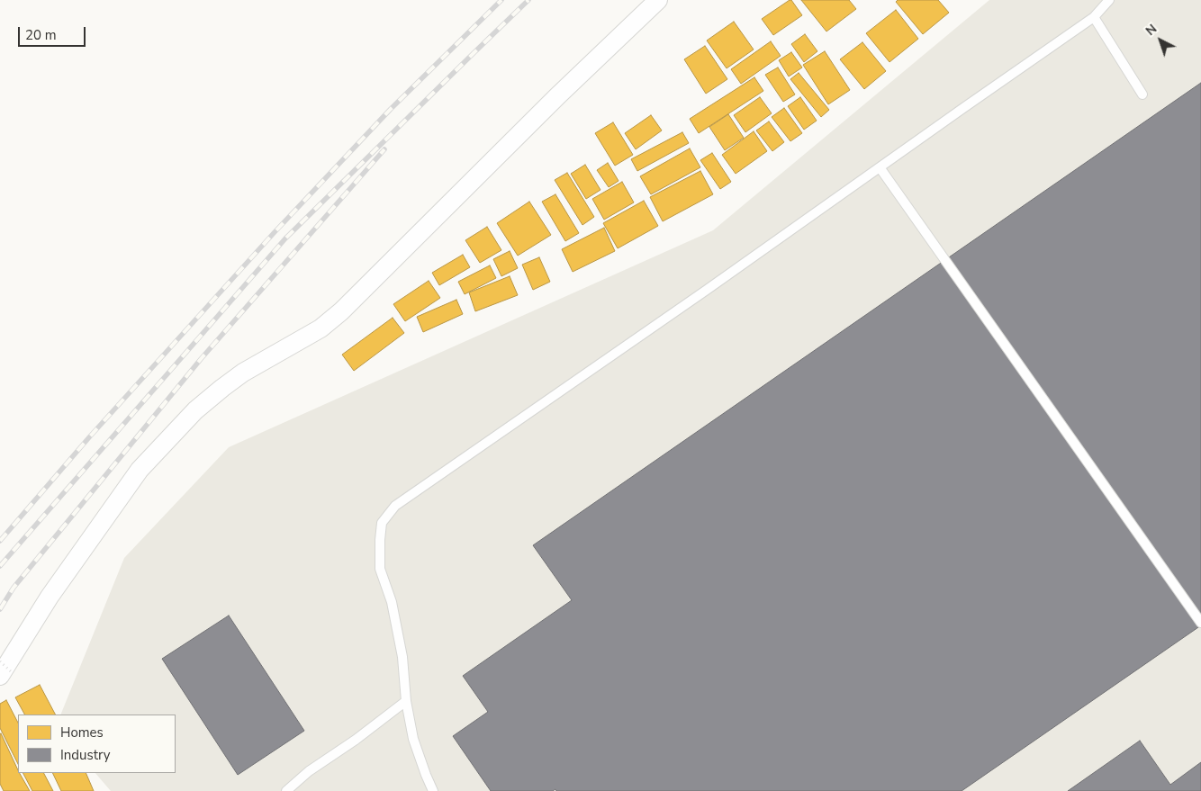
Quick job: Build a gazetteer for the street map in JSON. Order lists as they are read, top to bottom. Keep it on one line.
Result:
{"legend":["Homes","Industry"],"scale_bar":"20 m","north":"top left"}
